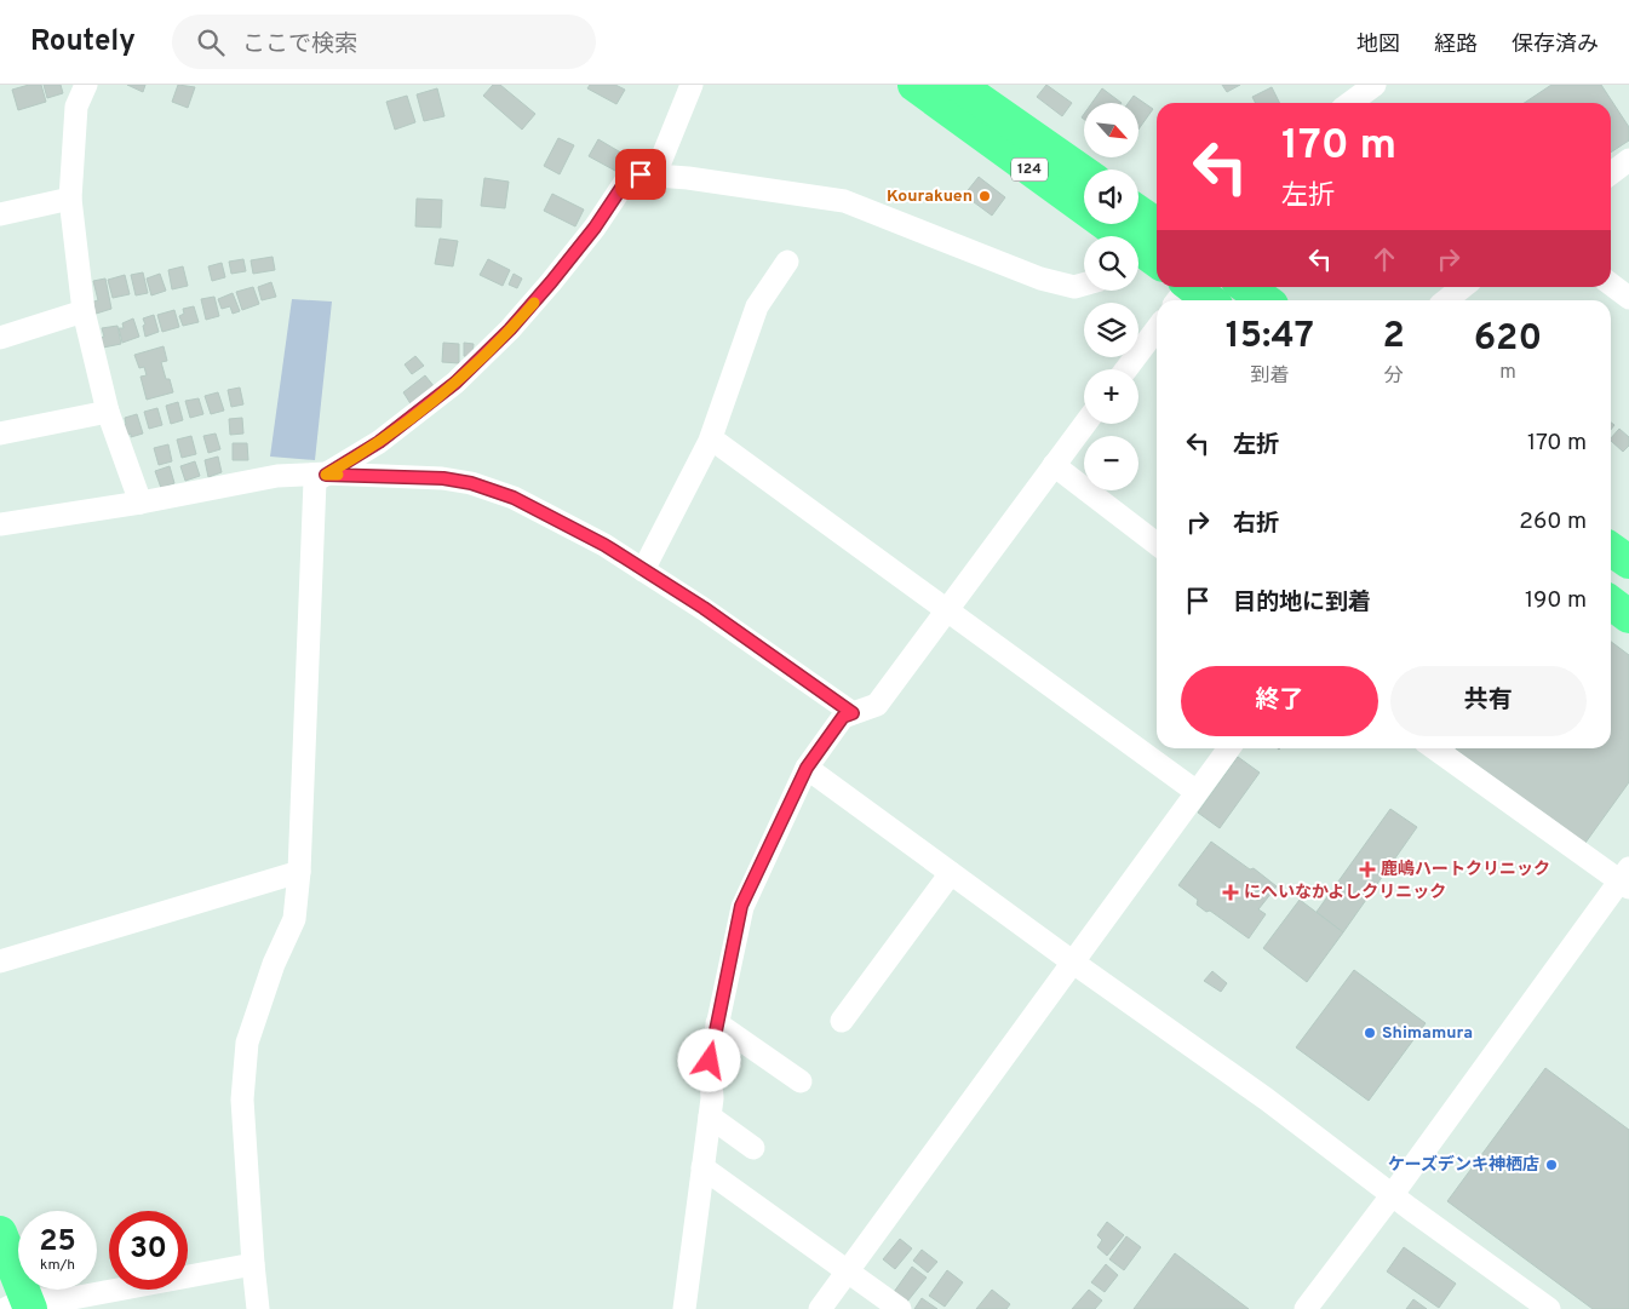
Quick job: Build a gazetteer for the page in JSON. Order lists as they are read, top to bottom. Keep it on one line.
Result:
{"streets":{"highway":["124"]},"places":{"other":["Kourakuen","Shimamura","ケーズデンキ神栖店"],"health":["鹿嶋ハートクリニック","にへいなかよしクリニック"]},"north":"bottom right","page":{"header":"Routely","search":"ここで検索","nav":["地図","経路","保存済み"],"map_buttons":["+","−"],"turn":["170 m","左折"],"eta":["15:47","到着","2","分","620","m"],"list":[{"name":"左折","value":"170 m"},{"name":"右折","value":"260 m"},{"name":"目的地に到着","value":"190 m"}],"buttons":["終了","共有"],"speed":"25 km/h","limit":"30"}}
